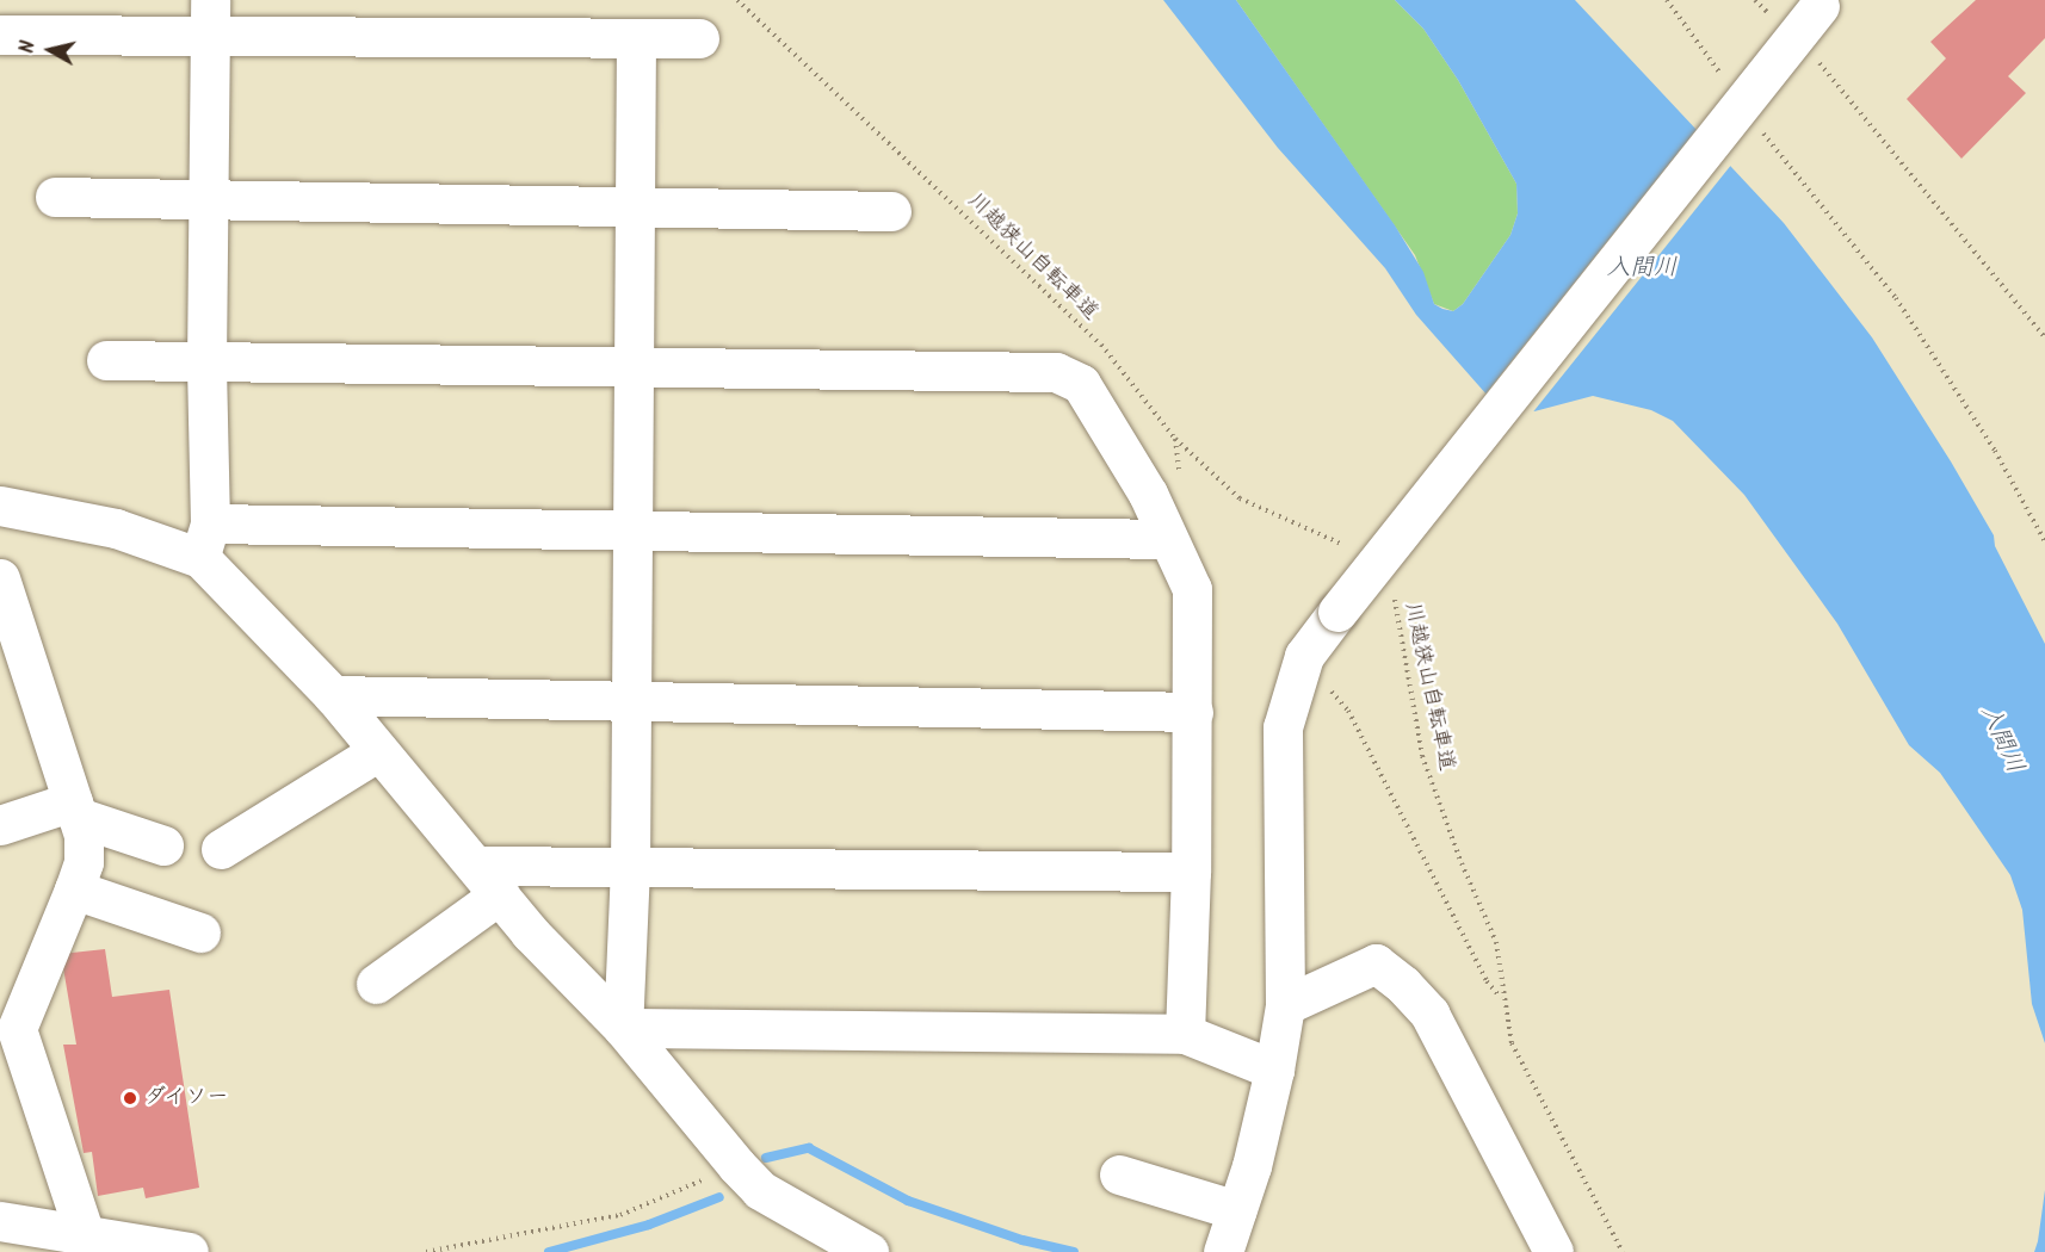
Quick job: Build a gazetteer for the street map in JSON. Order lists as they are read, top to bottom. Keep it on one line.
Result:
{"streets":{"path":["川越狭山自転車道"]},"water":["入間川"],"places":["ダイソー"],"north":"left"}
